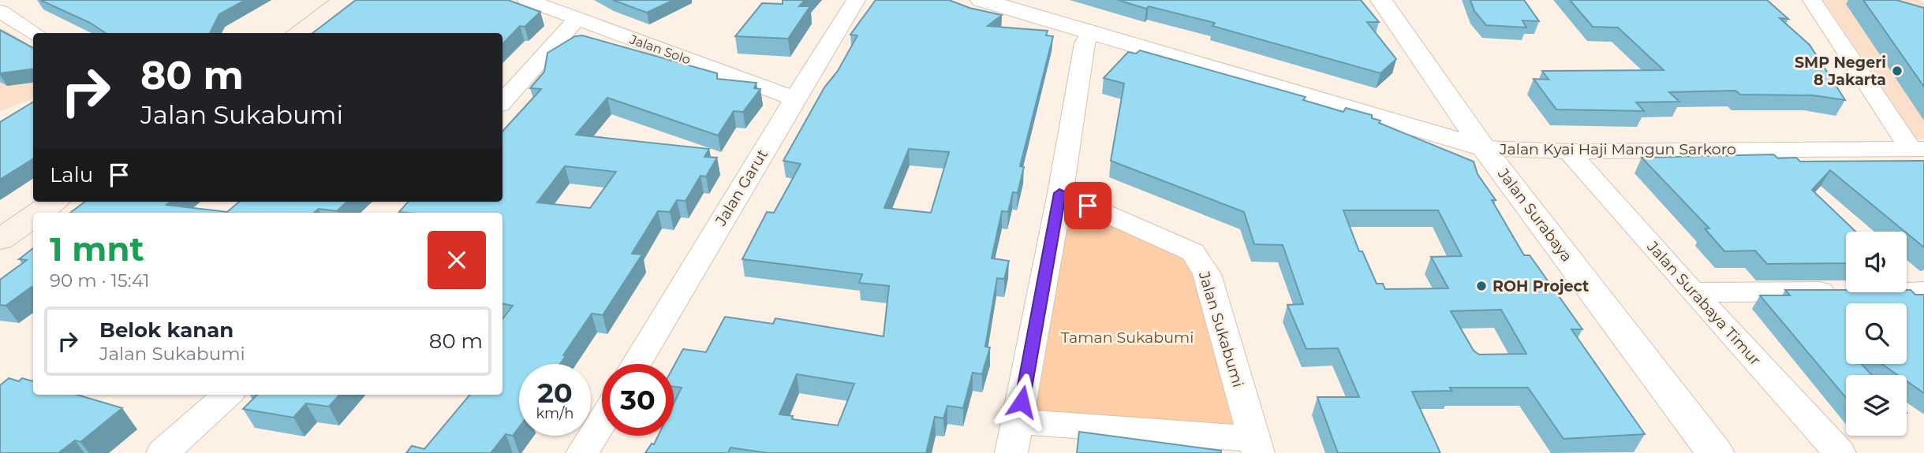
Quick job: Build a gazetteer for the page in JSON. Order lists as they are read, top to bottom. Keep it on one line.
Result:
{"streets":{"street":["Jalan Solo","Jalan Kyai Haji Mangun Sarkoro","Jalan Garut","Jalan Surabaya","Jalan Surabaya Timur","Jalan Sukabumi"]},"crossings":[["Jalan Solo","Jalan Garut"],["Jalan Kyai Haji Mangun Sarkoro","Jalan Surabaya"],["Jalan Kyai Haji Mangun Sarkoro","Jalan Surabaya Timur"]],"parks":["Taman Sukabumi"],"places":["SMP Negeri 8 Jakarta","ROH Project"],"page":{"turn":["80 m","Jalan Sukabumi"],"then":"Lalu","heading":["1 mnt","90 m · 15:41"],"list":[{"name":"Belok kanan","note":"Jalan Sukabumi","value":"80 m"}],"speed":"20 km/h","limit":"30"}}
